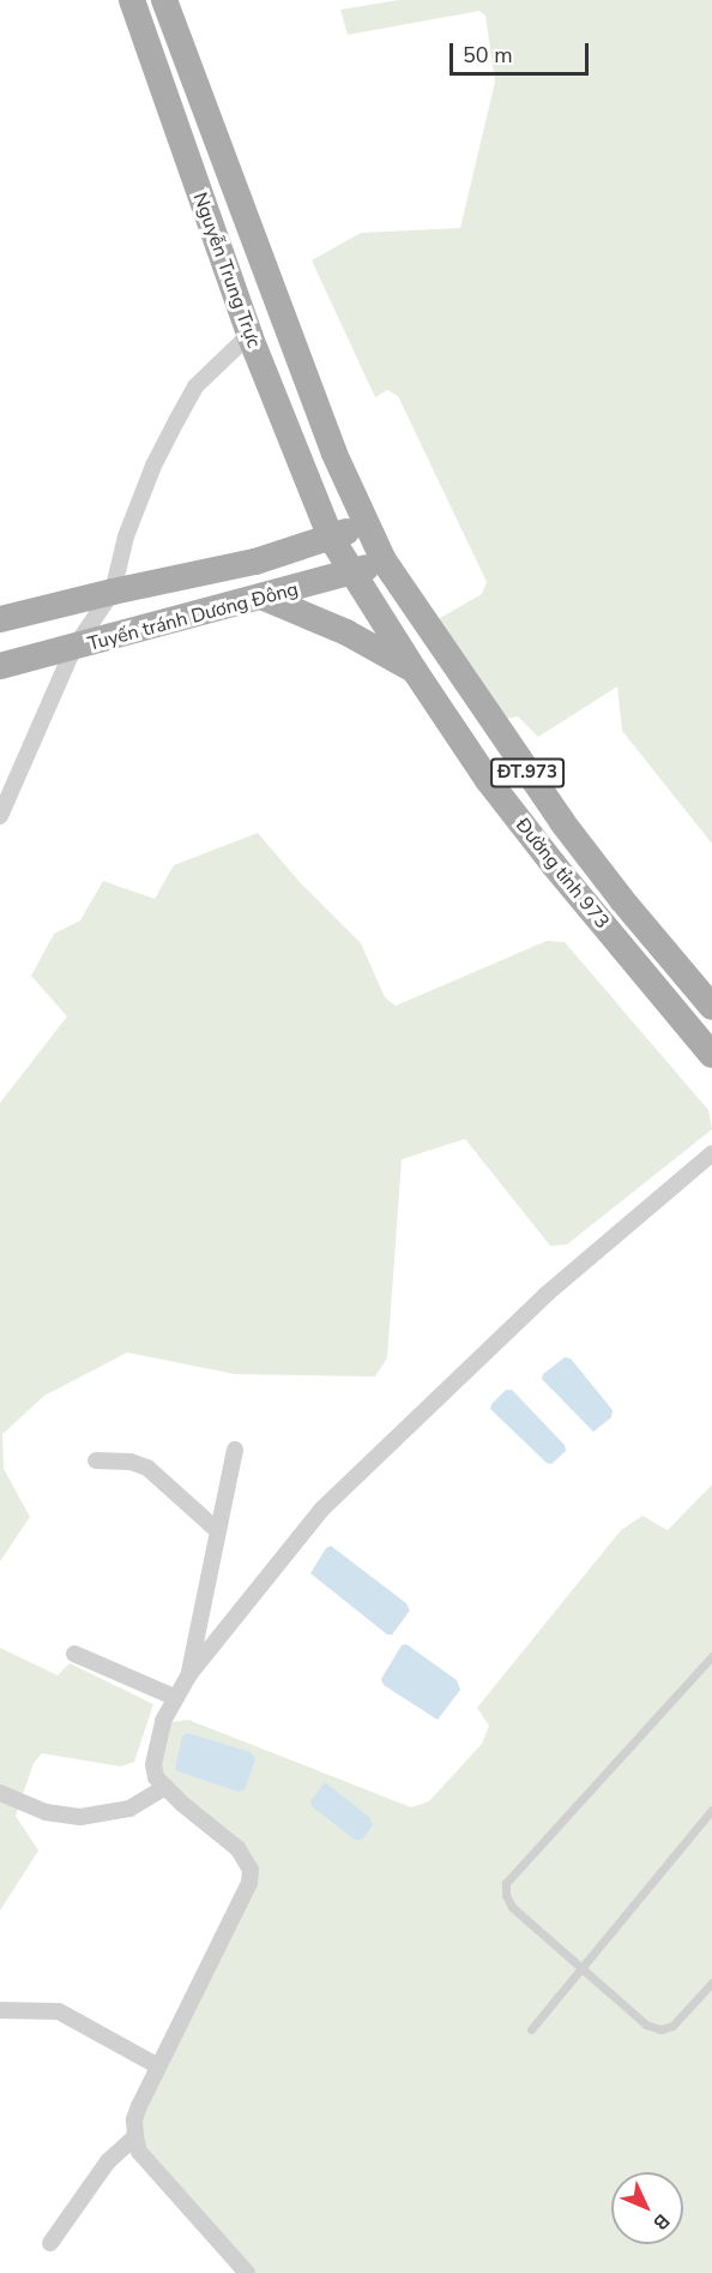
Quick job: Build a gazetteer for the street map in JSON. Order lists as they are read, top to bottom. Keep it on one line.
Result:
{"streets":{"main road":["Nguyễn Trung Trực","Tuyến tránh Dương Đông","ĐT.973","Đường tỉnh 973"]},"crossings":[["Nguyễn Trung Trực","Tuyến tránh Dương Đông"],["Nguyễn Trung Trực","Đường tỉnh 973"],["Tuyến tránh Dương Đông","ĐT.973"],["Tuyến tránh Dương Đông","Đường tỉnh 973"],["ĐT.973","Đường tỉnh 973"]],"scale_bar":"50 m","north":"bottom right"}
